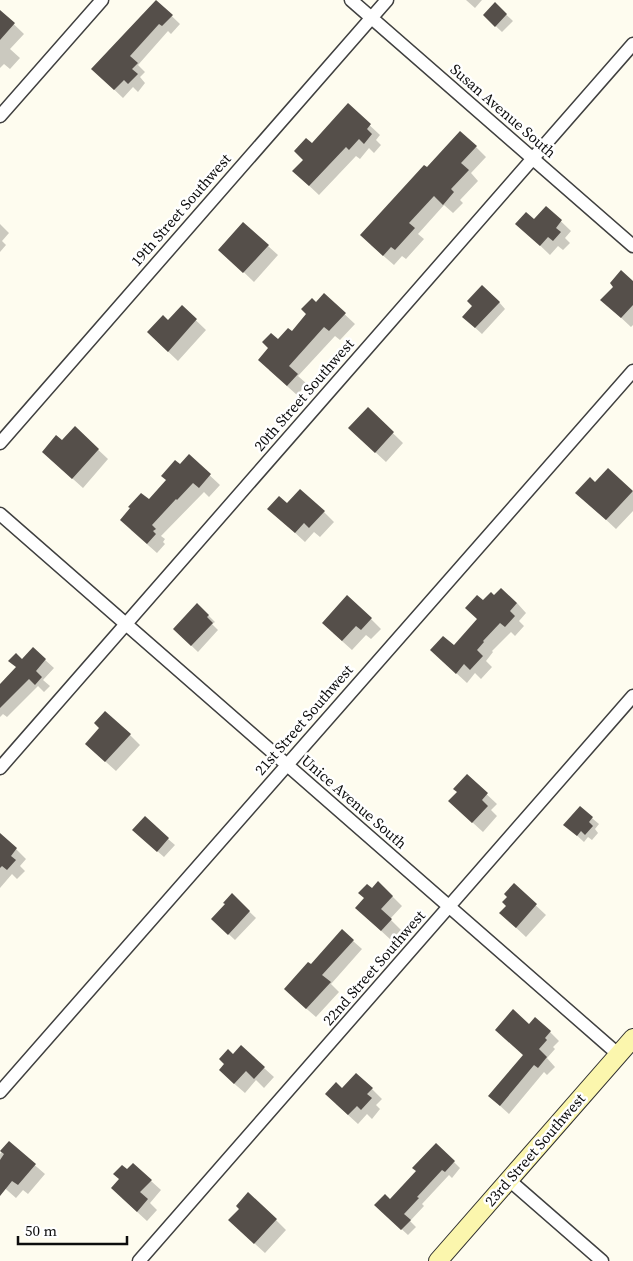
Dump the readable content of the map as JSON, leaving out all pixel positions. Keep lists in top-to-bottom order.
{
  "streets": {
    "street": [
      "Susan Avenue South",
      "19th Street Southwest",
      "20th Street Southwest",
      "21st Street Southwest",
      "Unice Avenue South",
      "22nd Street Southwest",
      "23rd Street Southwest"
    ]
  },
  "crossings": [
    ["Susan Avenue South", "19th Street Southwest"],
    ["Susan Avenue South", "20th Street Southwest"],
    ["20th Street Southwest", "Unice Avenue South"],
    ["21st Street Southwest", "Unice Avenue South"],
    ["Unice Avenue South", "22nd Street Southwest"],
    ["Unice Avenue South", "23rd Street Southwest"]
  ],
  "scale_bar": "50 m"
}
